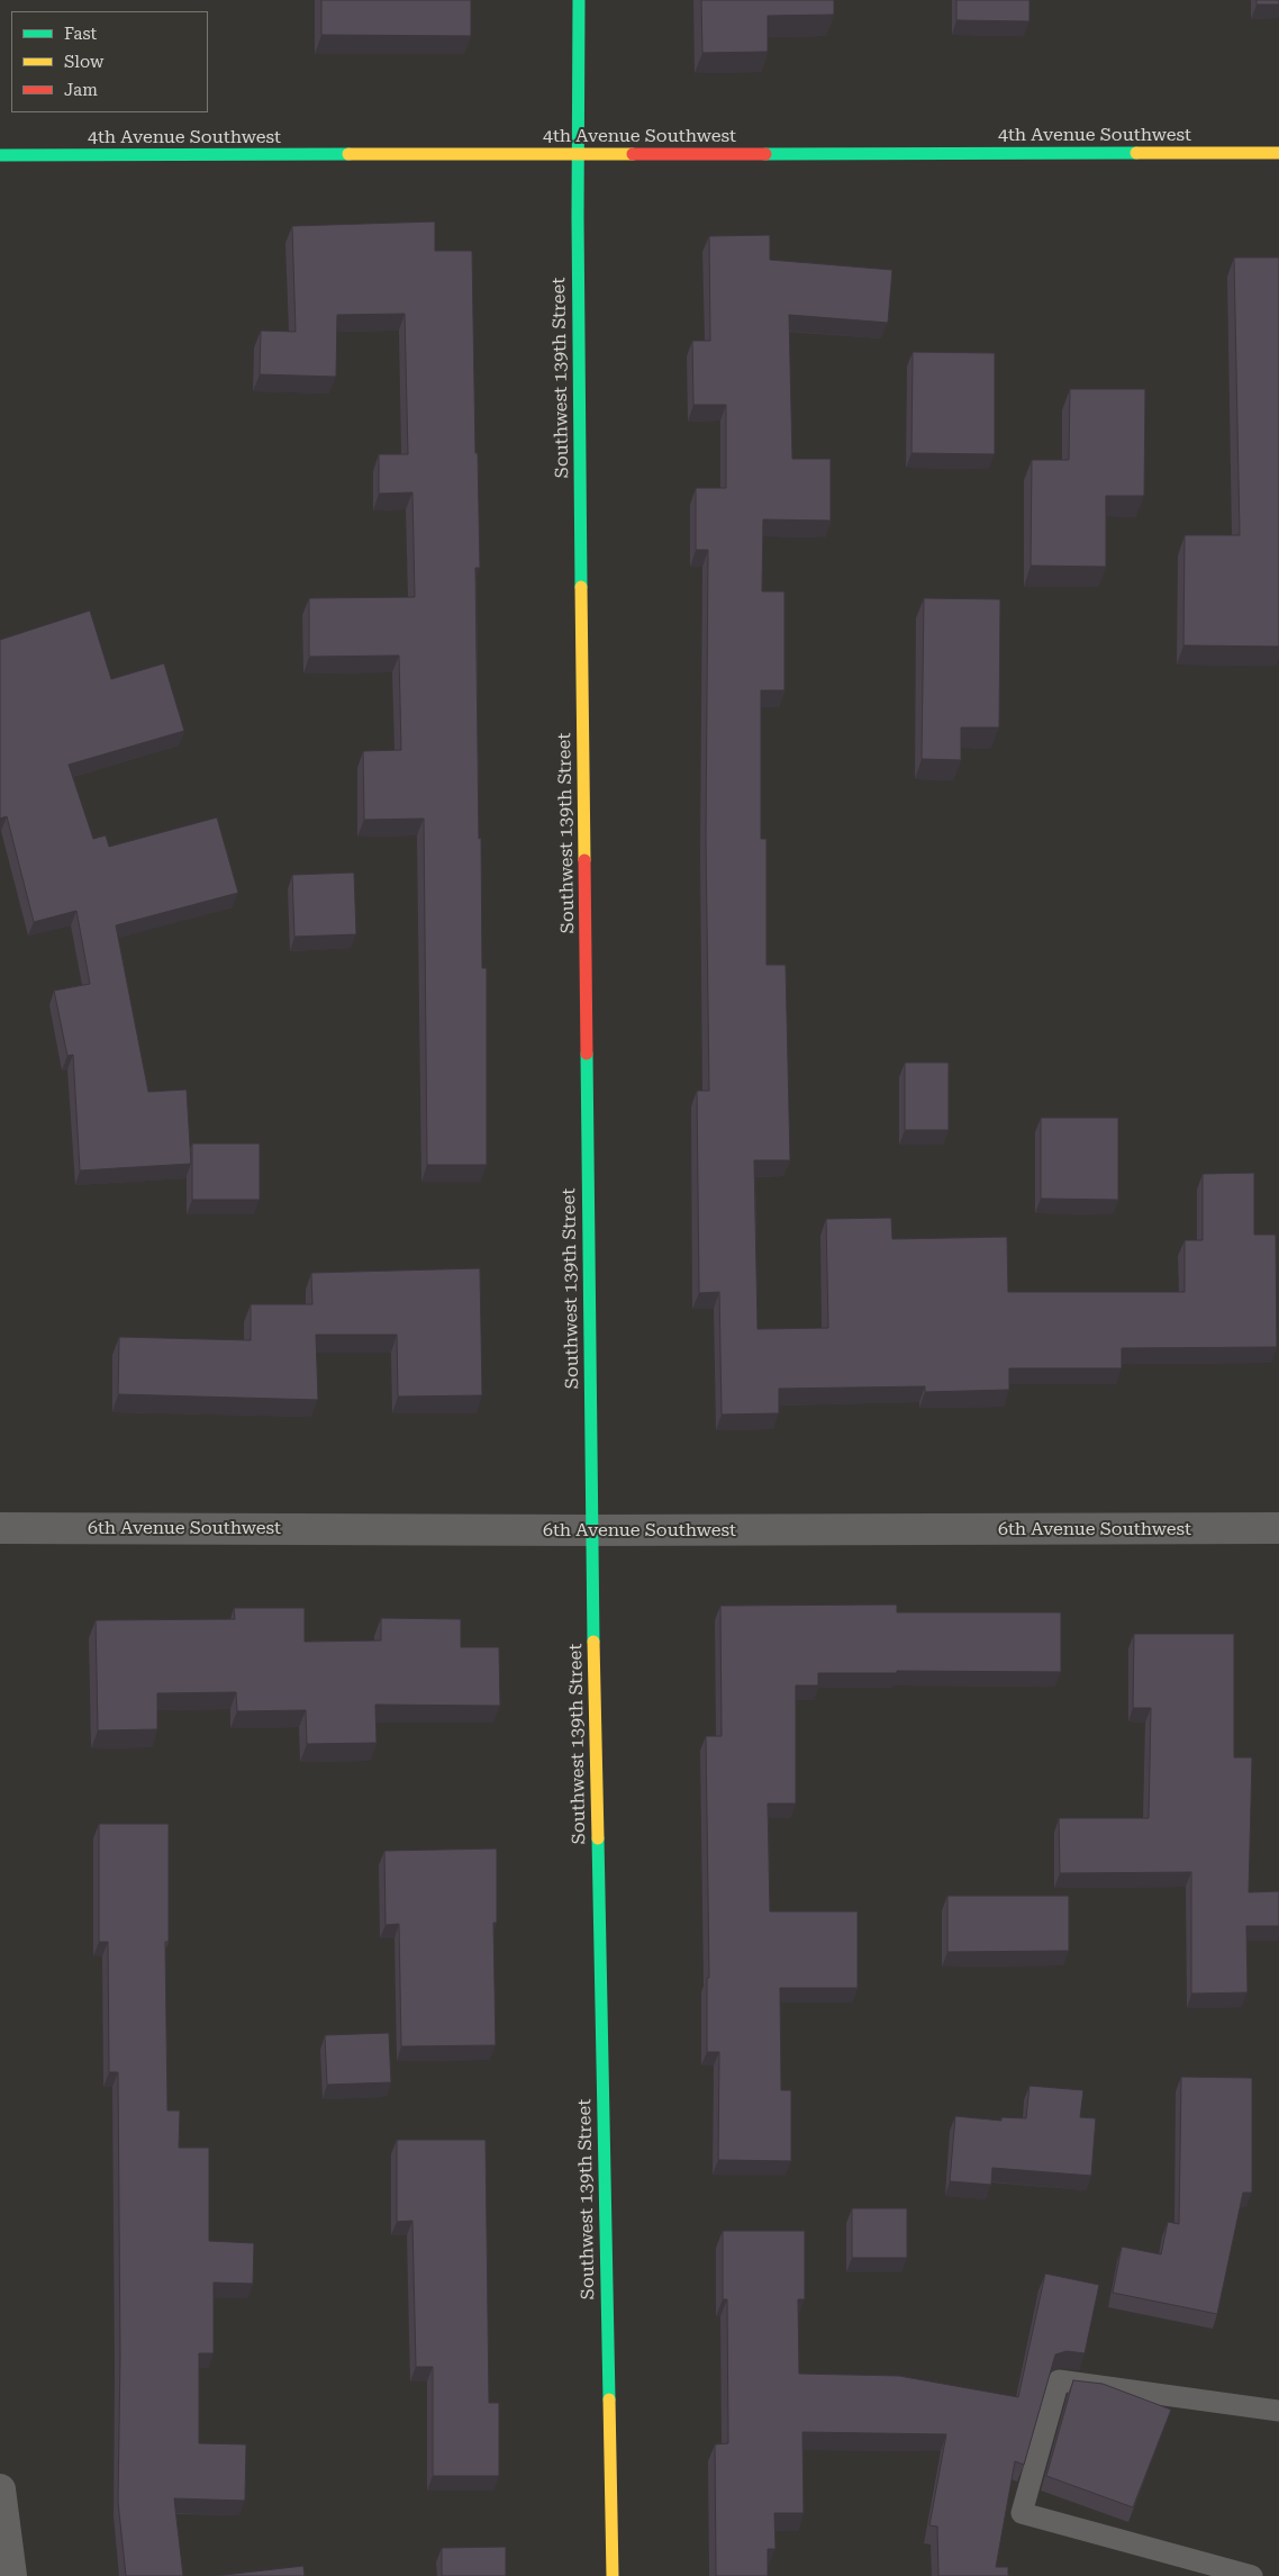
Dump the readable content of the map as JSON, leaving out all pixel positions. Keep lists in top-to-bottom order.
{
  "streets": {
    "street": ["4th Avenue Southwest", "Southwest 139th Street", "6th Avenue Southwest"]
  },
  "crossings": [
    ["4th Avenue Southwest", "Southwest 139th Street"],
    ["Southwest 139th Street", "6th Avenue Southwest"]
  ],
  "legend": ["Fast", "Slow", "Jam"]
}
